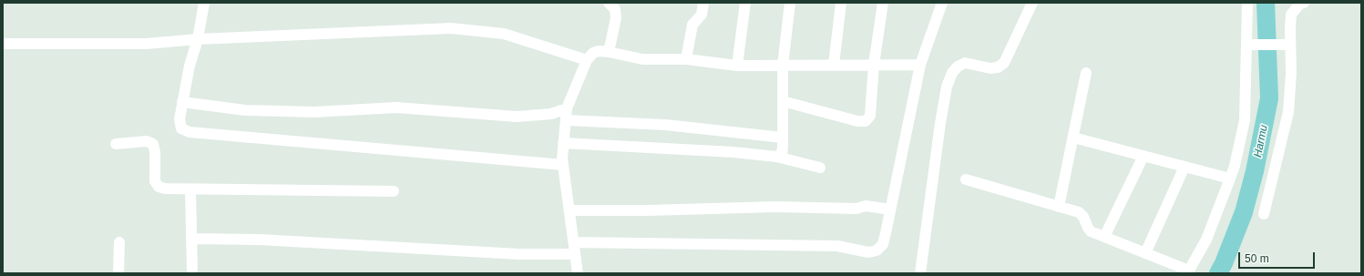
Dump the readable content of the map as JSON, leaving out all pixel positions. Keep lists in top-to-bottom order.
{
  "water": ["Harmu"],
  "scale_bar": "50 m"
}
